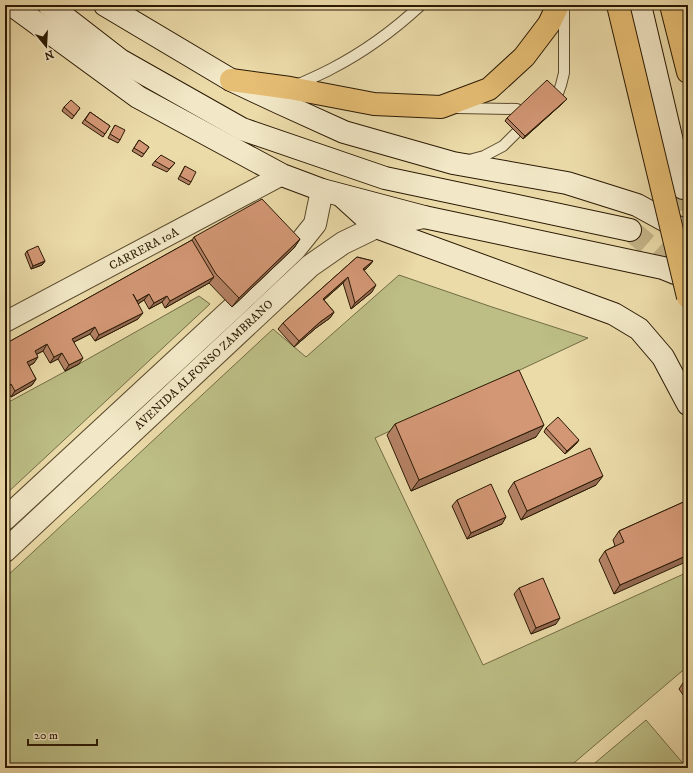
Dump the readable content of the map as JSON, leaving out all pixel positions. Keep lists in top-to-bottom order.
{
  "streets": {
    "main road": ["AVENIDA ALFONSO ZAMBRANO"],
    "street": ["CARRERA 10A"]
  },
  "scale_bar": "20 m",
  "north": "bottom"
}
